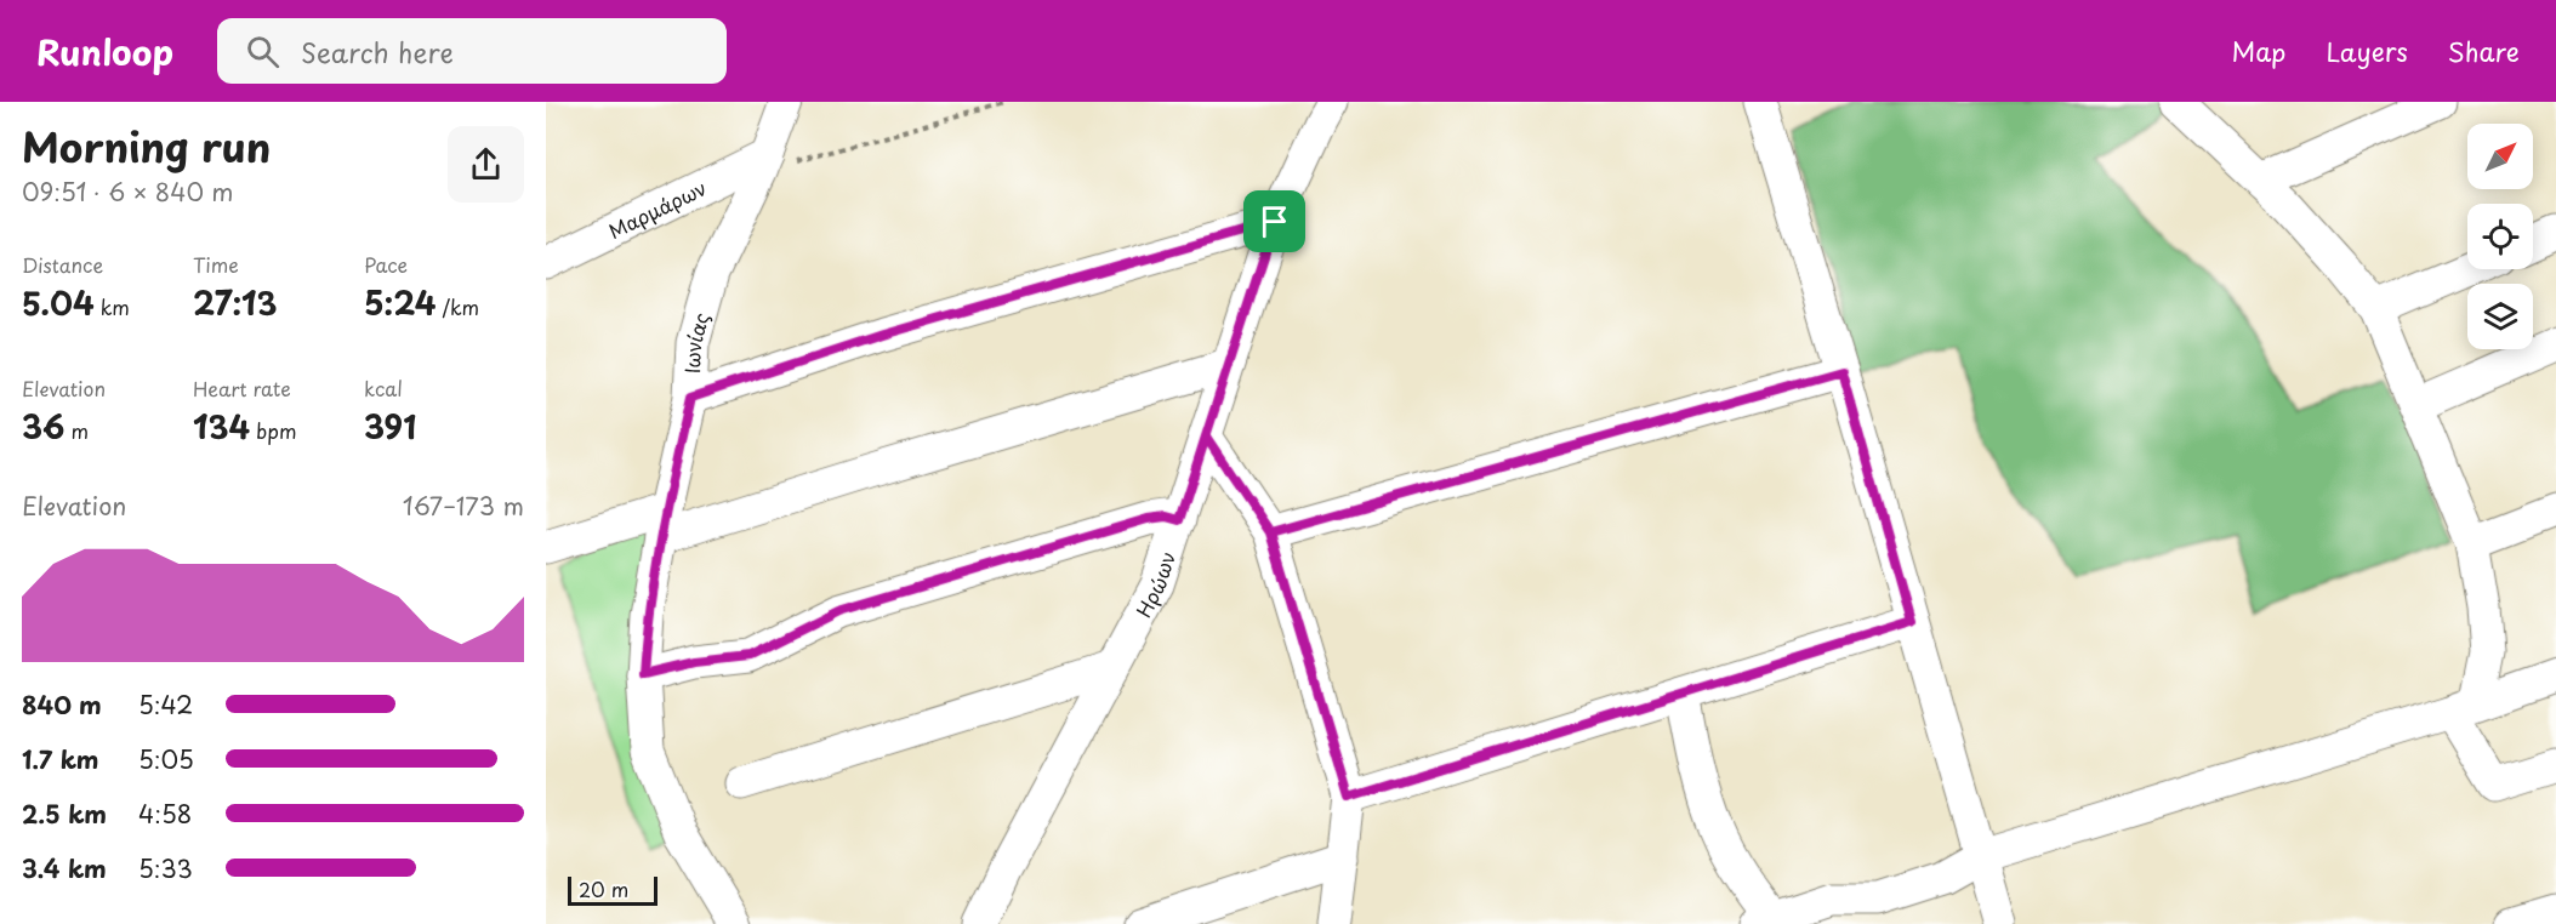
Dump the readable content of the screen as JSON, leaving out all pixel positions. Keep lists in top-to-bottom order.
{
  "streets": {
    "street": ["Μαρμάρων", "Ιωνίας", "Ηρώων"]
  },
  "crossings": [
    ["Μαρμάρων", "Ιωνίας"]
  ],
  "scale_bar": "20 m",
  "north": "top right",
  "page": {
    "header": "Runloop",
    "search": "Search here",
    "nav": ["Map", "Layers", "Share"],
    "heading": ["Morning run", "09:51 · 6 × 840 m"],
    "stats": [
      ["Distance", "5.04 km"],
      ["Time", "27:13"],
      ["Pace", "5:24 /km"],
      ["Elevation", "36 m"],
      ["Heart rate", "134 bpm"],
      ["kcal", "391"]
    ],
    "chart": ["Elevation", "167–173 m"],
    "list": [
      {
        "name": "840 m",
        "note": "5:42"
      },
      {
        "name": "1.7 km",
        "note": "5:05"
      },
      {
        "name": "2.5 km",
        "note": "4:58"
      },
      {
        "name": "3.4 km",
        "note": "5:33"
      }
    ],
    "scale": "20 m"
  }
}
